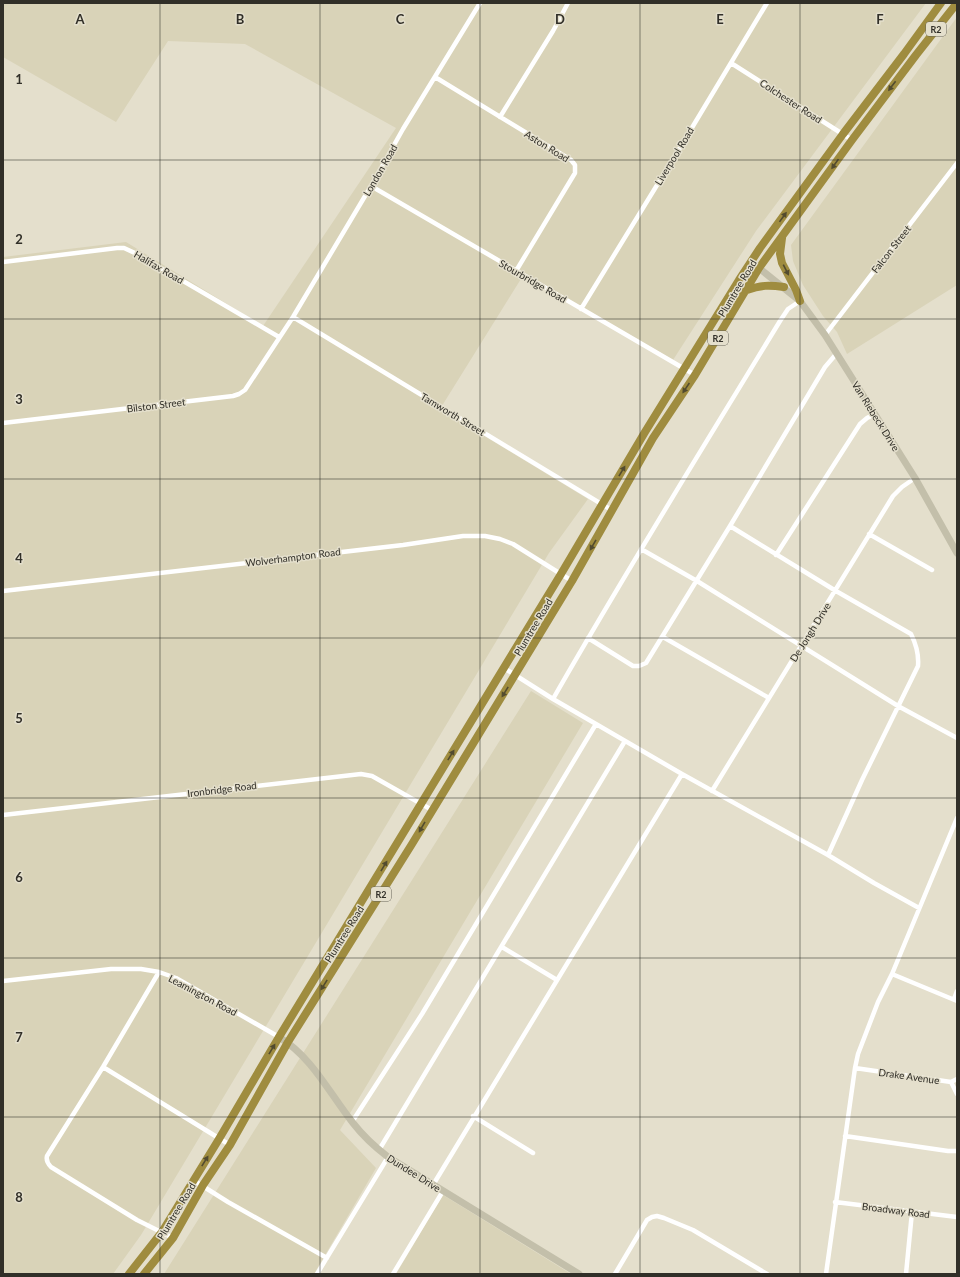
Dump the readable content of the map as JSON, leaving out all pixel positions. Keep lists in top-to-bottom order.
{
  "streets": {
    "highway": ["R2", "Plumtree Road"],
    "street": [
      "Colchester Road",
      "Aston Road",
      "Liverpool Road",
      "London Road",
      "Falcon Street",
      "Halifax Road",
      "Stourbridge Road",
      "Bilston Street",
      "Tamworth Street",
      "Van Riebeck Drive",
      "Wolverhampton Road",
      "De Jongh Drive",
      "Ironbridge Road",
      "Leamington Road",
      "Drake Avenue",
      "Dundee Drive",
      "Broadway Road"
    ]
  },
  "crossings": [
    ["Colchester Road", "Liverpool Road"],
    ["Colchester Road", "Plumtree Road"],
    ["Aston Road", "London Road"],
    ["Aston Road", "Stourbridge Road"],
    ["Liverpool Road", "Stourbridge Road"],
    ["London Road", "Halifax Road"],
    ["London Road", "Stourbridge Road"],
    ["London Road", "Bilston Street"],
    ["London Road", "Tamworth Street"],
    ["Falcon Street", "Van Riebeck Drive"],
    ["Halifax Road", "Bilston Street"],
    ["Stourbridge Road", "Plumtree Road"],
    ["Plumtree Road", "Tamworth Street"],
    ["Plumtree Road", "Van Riebeck Drive"],
    ["Plumtree Road", "Wolverhampton Road"],
    ["Plumtree Road", "Ironbridge Road"],
    ["Plumtree Road", "Leamington Road"],
    ["Plumtree Road", "Dundee Drive"],
    ["Van Riebeck Drive", "De Jongh Drive"],
    ["Leamington Road", "Dundee Drive"]
  ],
  "grid": {
    "columns": [
      "A",
      "B",
      "C",
      "D",
      "E",
      "F"
    ],
    "rows": [
      "1",
      "2",
      "3",
      "4",
      "5",
      "6",
      "7",
      "8"
    ]
  }
}
